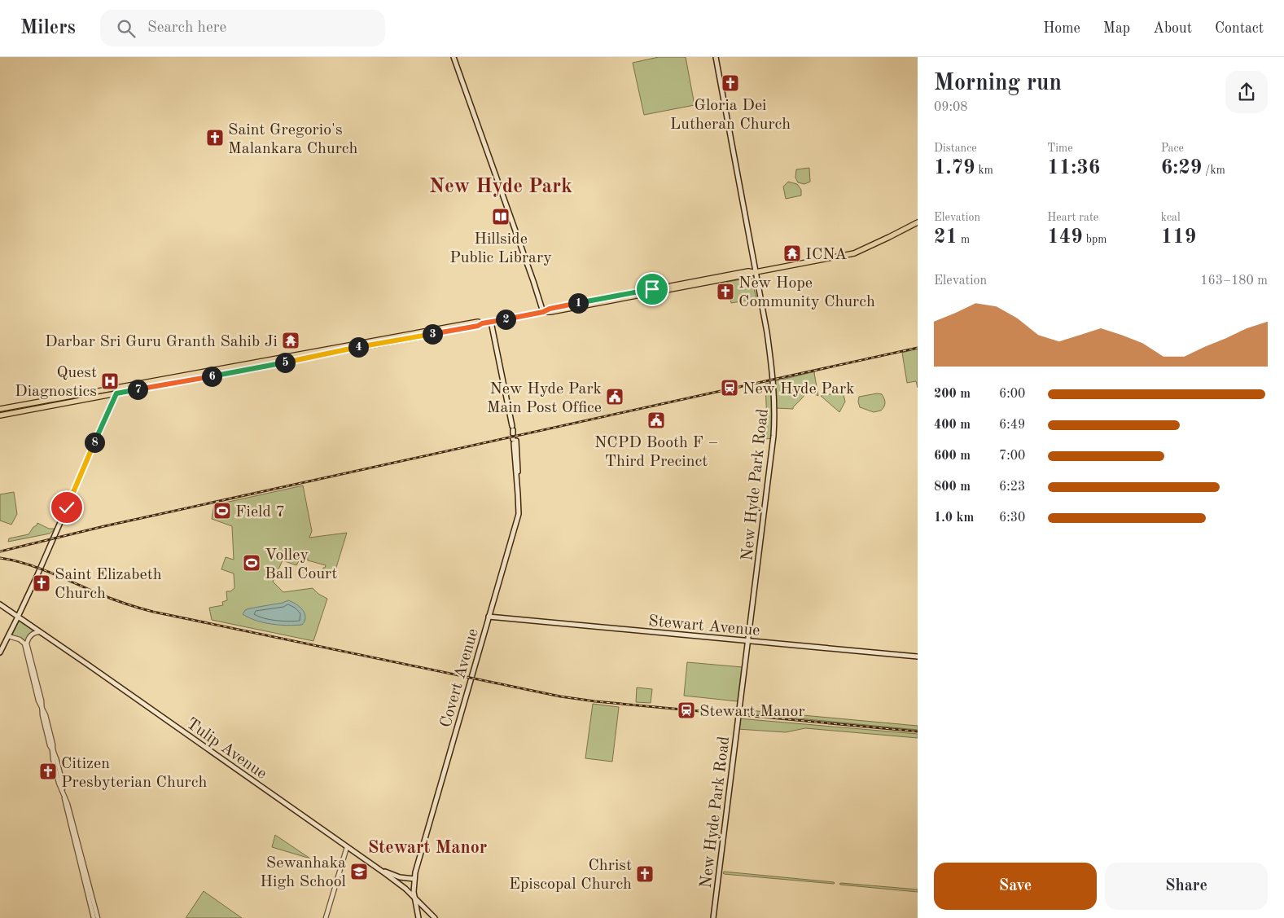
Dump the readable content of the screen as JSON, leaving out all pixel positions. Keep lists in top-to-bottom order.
{
  "streets": {
    "main road": [
      "New Hyde Park Road",
      "Stewart Avenue",
      "Covert Avenue",
      "Tulip Avenue"
    ]
  },
  "crossings": [
    ["New Hyde Park Road", "Stewart Avenue"],
    ["Stewart Avenue", "Covert Avenue"],
    ["Covert Avenue", "Tulip Avenue"]
  ],
  "districts": ["New Hyde Park", "Stewart Manor"],
  "places": {
    "church": [
      "Gloria Dei Lutheran Church",
      "Saint Gregorio's Malankara Church",
      "New Hope Community Church",
      "Saint Elizabeth Church",
      "Citizen Presbyterian Church",
      "Christ Episcopal Church"
    ],
    "library": ["Hillside Public Library"],
    "temple": ["ICNA", "Darbar Sri Guru Granth Sahib Ji"],
    "hospital": ["Quest Diagnostics"],
    "station": ["New Hyde Park", "Stewart Manor"],
    "public building": ["New Hyde Park Main Post Office", "NCPD Booth F – Third Precinct"],
    "sports": ["Field 7", "Volley Ball Court"],
    "school or university": ["Sewanhaka High School"]
  },
  "page": {
    "header": "Milers",
    "search": "Search here",
    "nav": [
      "Home",
      "Map",
      "About",
      "Contact"
    ],
    "heading": ["Morning run", "09:08"],
    "stats": [
      ["Distance", "1.79 km"],
      ["Time", "11:36"],
      ["Pace", "6:29 /km"],
      ["Elevation", "21 m"],
      ["Heart rate", "149 bpm"],
      ["kcal", "119"]
    ],
    "chart": ["Elevation", "163–180 m"],
    "pins": [
      "1",
      "2",
      "3",
      "4",
      "5",
      "6",
      "7",
      "8"
    ],
    "list": [
      {
        "name": "200 m",
        "note": "6:00"
      },
      {
        "name": "400 m",
        "note": "6:49"
      },
      {
        "name": "600 m",
        "note": "7:00"
      },
      {
        "name": "800 m",
        "note": "6:23"
      },
      {
        "name": "1.0 km",
        "note": "6:30"
      }
    ],
    "buttons": ["Save", "Share"]
  }
}
